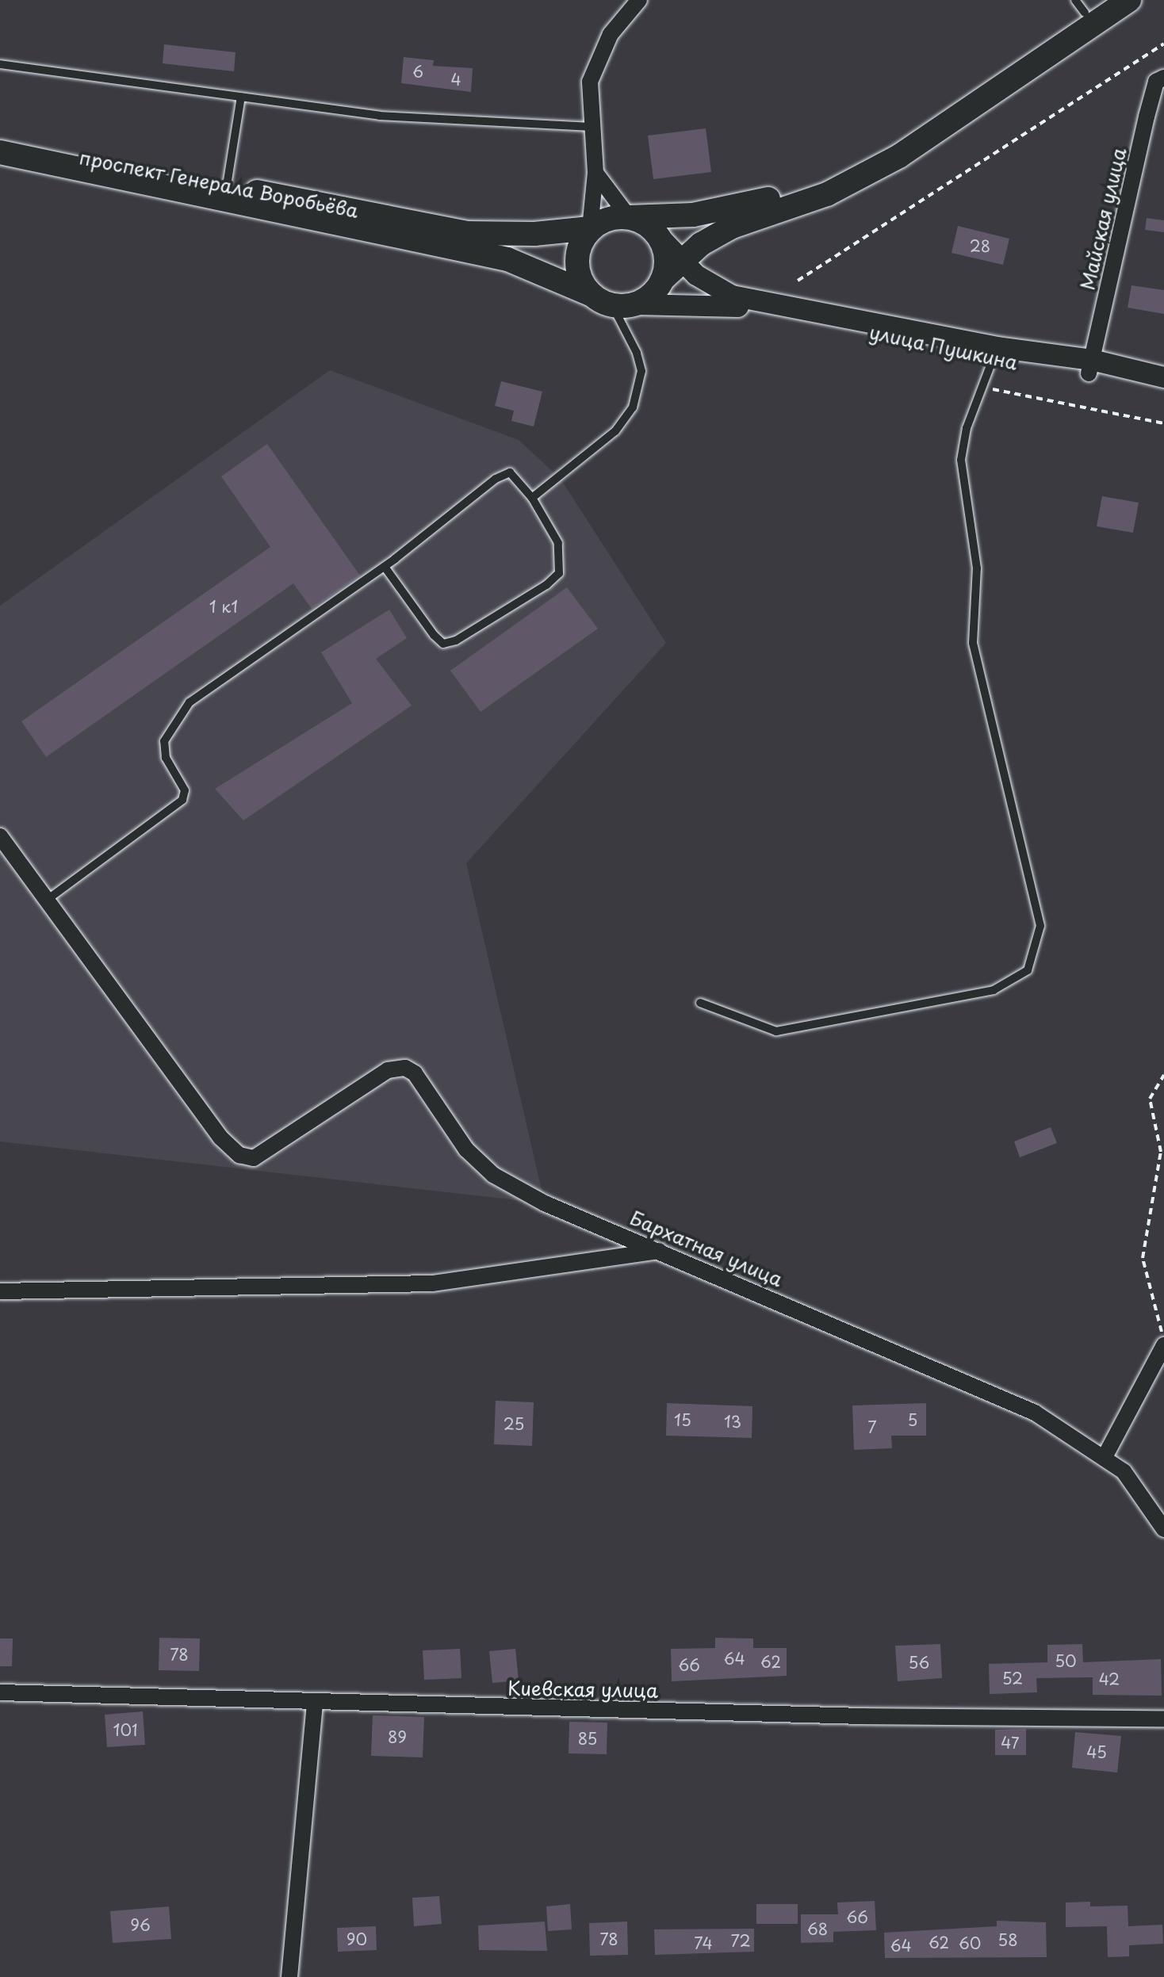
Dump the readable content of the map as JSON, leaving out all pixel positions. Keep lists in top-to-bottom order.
{
  "streets": {
    "main road": ["проспект Генерала Воробьёва"],
    "street": [
      "Майская улица",
      "улица Пушкина",
      "Бархатная улица",
      "Киевская улица"
    ]
  },
  "crossings": [
    ["Майская улица", "улица Пушкина"]
  ],
  "house_numbers": [
    "6",
    "4",
    "28",
    "1 к1",
    "15",
    "5",
    "13",
    "25",
    "7",
    "78",
    "64",
    "50",
    "62",
    "56",
    "66",
    "52",
    "42",
    "101",
    "89",
    "85",
    "47",
    "45",
    "66",
    "96",
    "68",
    "90",
    "78",
    "58",
    "72",
    "62",
    "74",
    "60",
    "64"
  ]
}
